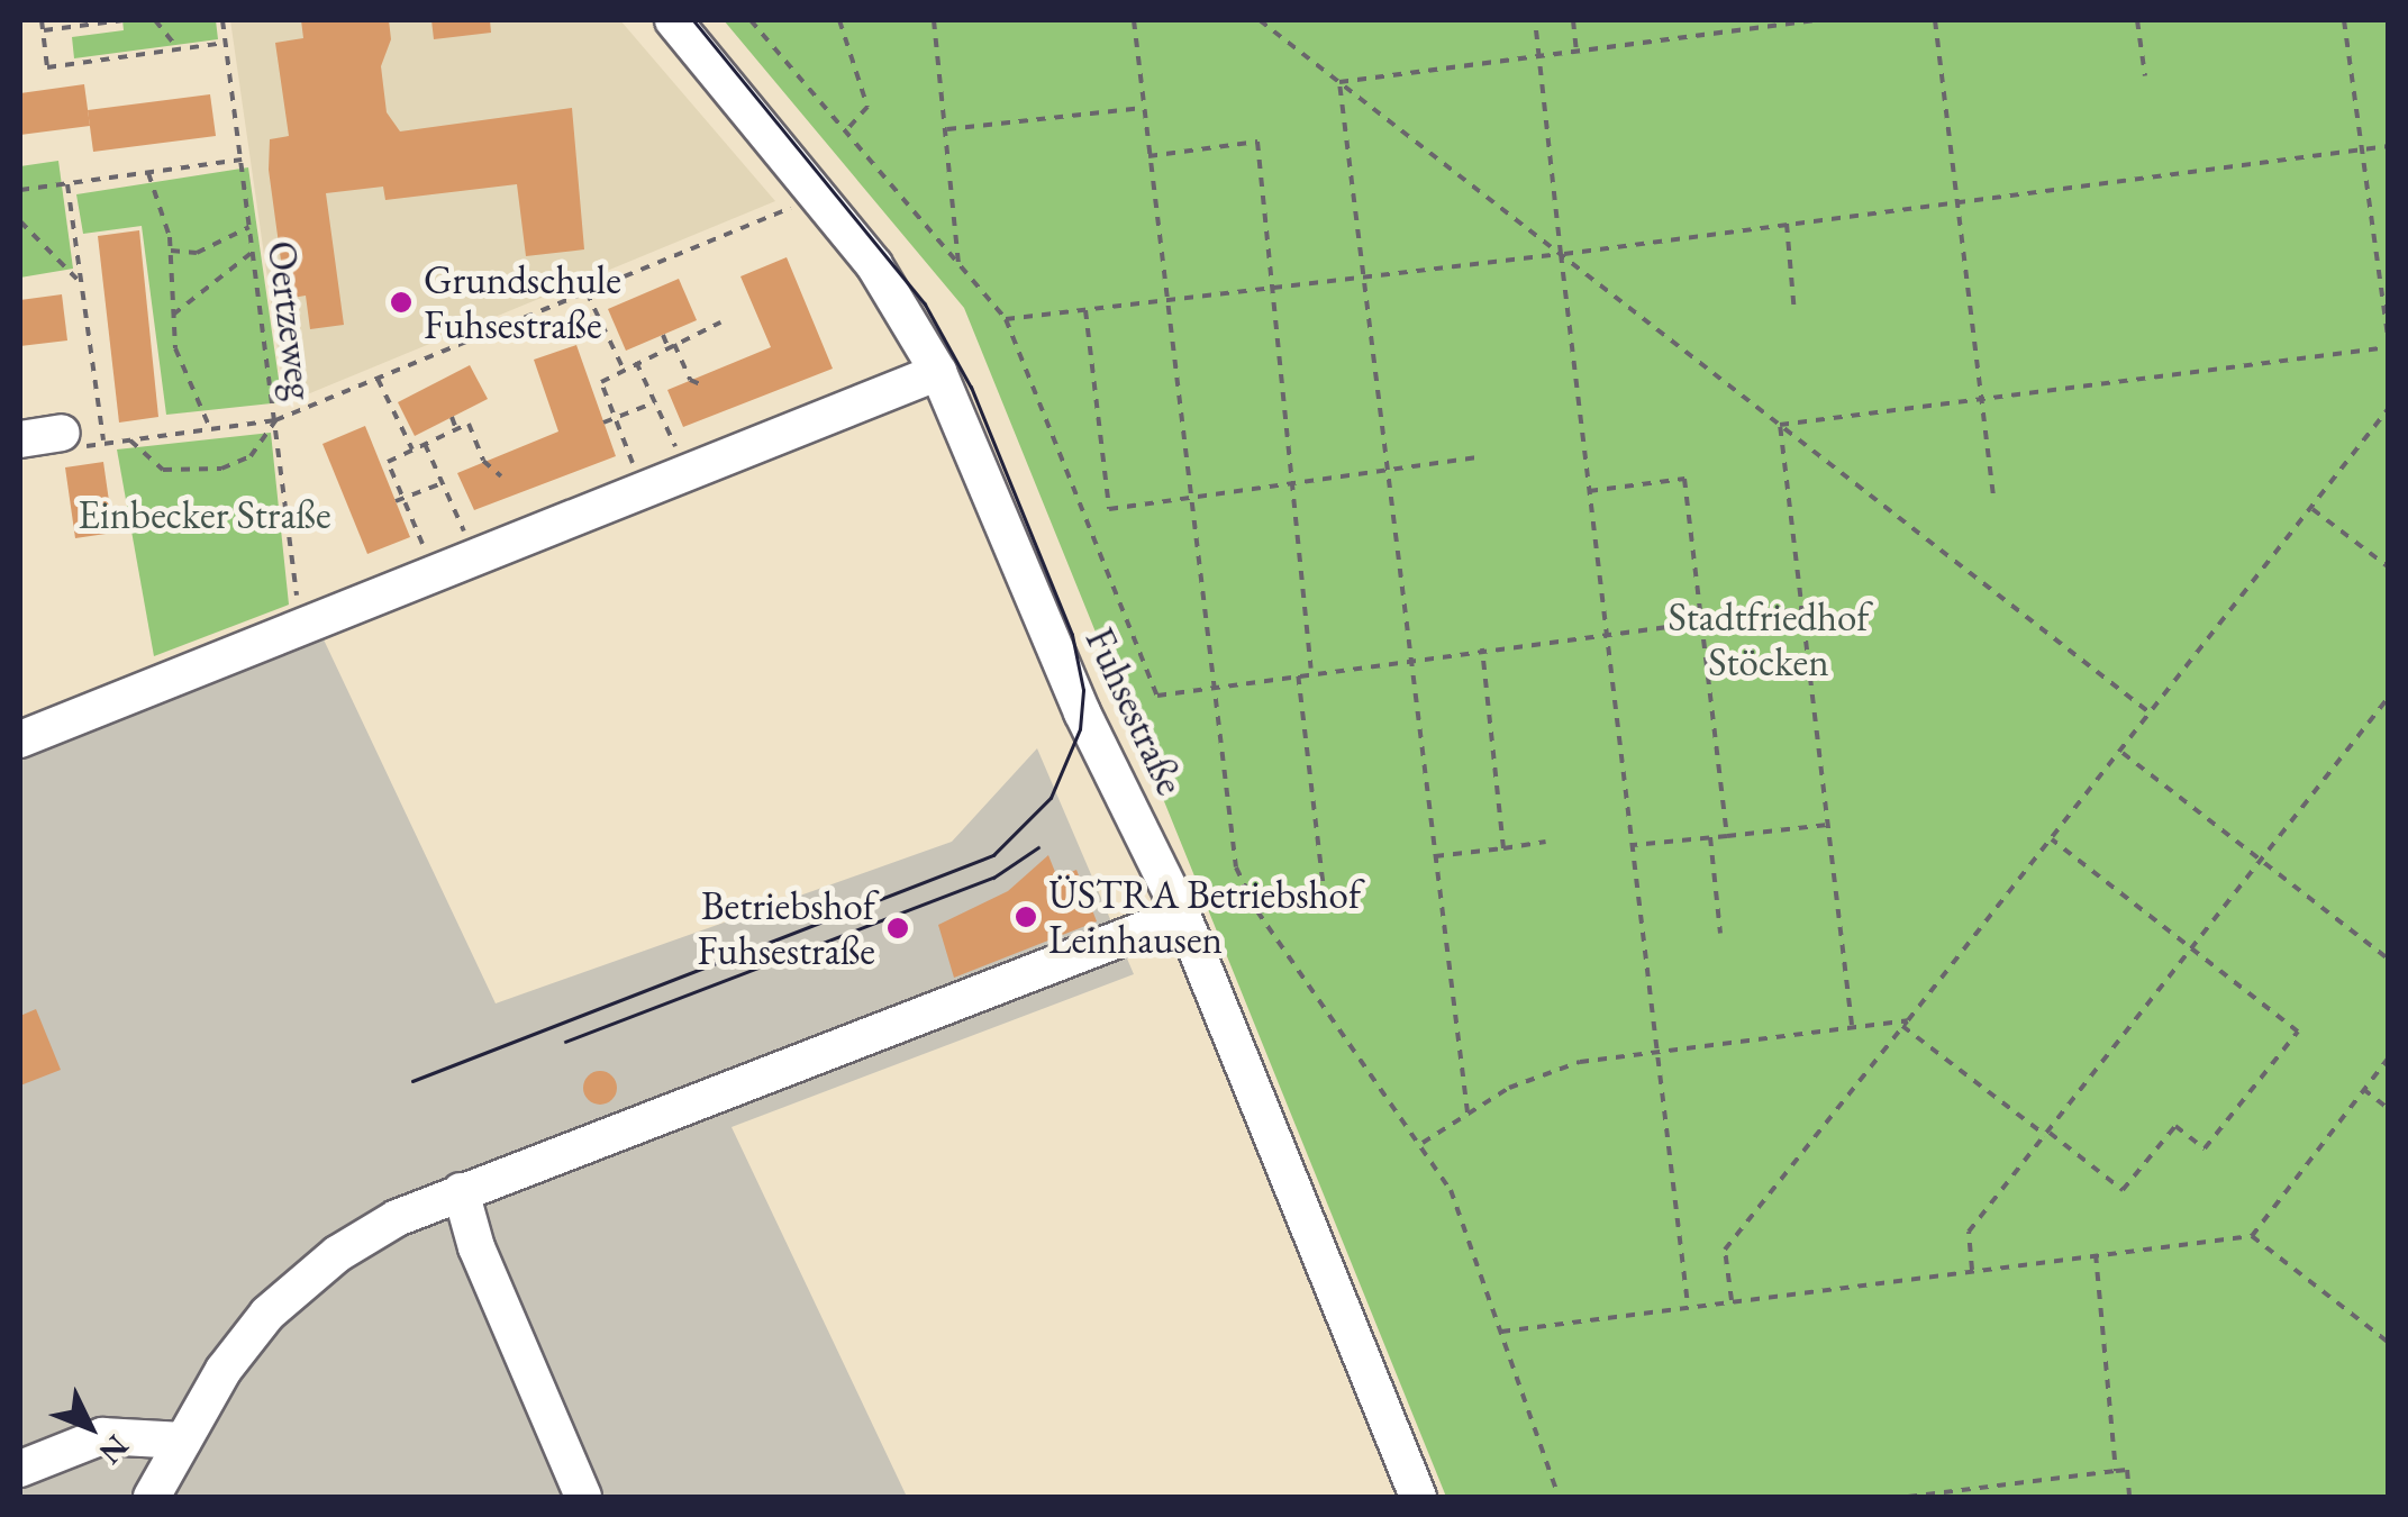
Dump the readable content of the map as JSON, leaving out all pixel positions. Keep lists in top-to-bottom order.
{
  "streets": {
    "street": ["Fuhsestraße"],
    "path": ["Oertzeweg"]
  },
  "parks": ["Einbecker Straße", "Stadtfriedhof Stöcken"],
  "places": ["Grundschule Fuhsestraße", "ÜSTRA Betriebshof Leinhausen", "Betriebshof Fuhsestraße"],
  "north": "bottom right"
}
